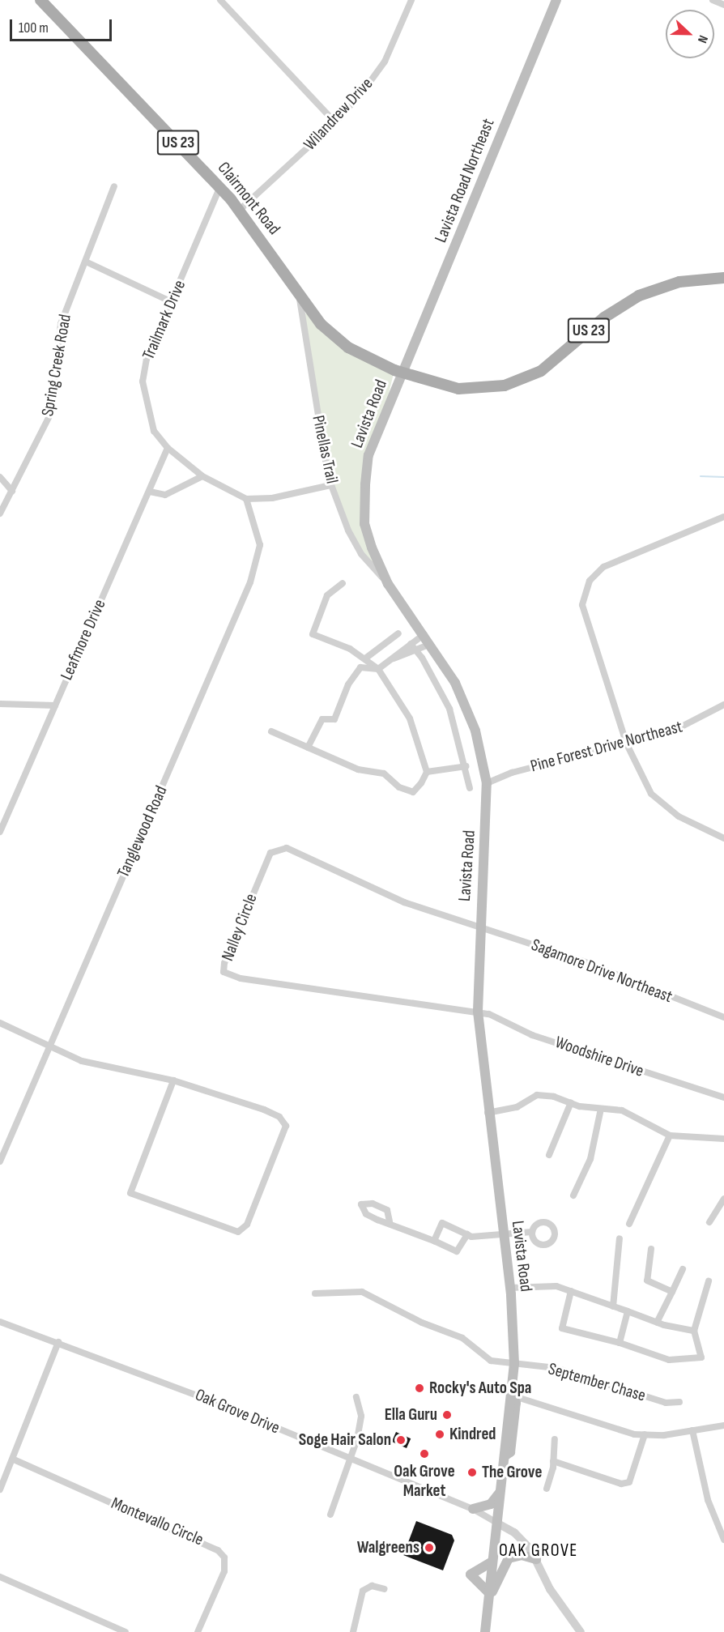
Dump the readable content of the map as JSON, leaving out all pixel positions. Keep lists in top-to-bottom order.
{
  "streets": {
    "main road": [
      "US 23",
      "Lavista Road Northeast",
      "Clairmont Road",
      "Lavista Road"
    ],
    "street": [
      "Wilandrew Drive",
      "Trailmark Drive",
      "Spring Creek Road",
      "Pinellas Trail",
      "Leafmore Drive",
      "Pine Forest Drive Northeast",
      "Tanglewood Road",
      "Nalley Circle",
      "Sagamore Drive Northeast",
      "Woodshire Drive",
      "September Chase",
      "Oak Grove Drive",
      "Montevallo Circle"
    ]
  },
  "crossings": [
    ["Wilandrew Drive", "Clairmont Road"],
    ["US 23", "Lavista Road Northeast"],
    ["US 23", "Clairmont Road"],
    ["US 23", "Lavista Road"],
    ["US 23", "Pinellas Trail"],
    ["Lavista Road Northeast", "Lavista Road"],
    ["Clairmont Road", "Trailmark Drive"],
    ["Clairmont Road", "Pinellas Trail"],
    ["Trailmark Drive", "Pinellas Trail"],
    ["Trailmark Drive", "Leafmore Drive"],
    ["Trailmark Drive", "Tanglewood Road"],
    ["Lavista Road", "Pinellas Trail"],
    ["Lavista Road", "Pine Forest Drive Northeast"],
    ["Lavista Road", "Nalley Circle"],
    ["Lavista Road", "Sagamore Drive Northeast"],
    ["Lavista Road", "Woodshire Drive"],
    ["Lavista Road", "September Chase"],
    ["Lavista Road", "Oak Grove Drive"],
    ["Nalley Circle", "Sagamore Drive Northeast"],
    ["Nalley Circle", "Woodshire Drive"]
  ],
  "districts": ["OAK GROVE"],
  "places": [
    "Rocky's Auto Spa",
    "Ella Guru",
    "Kindred",
    "Soge Hair Salon",
    "Oak Grove Market",
    "The Grove",
    "Walgreens"
  ],
  "scale_bar": "100 m",
  "north": "right"
}
